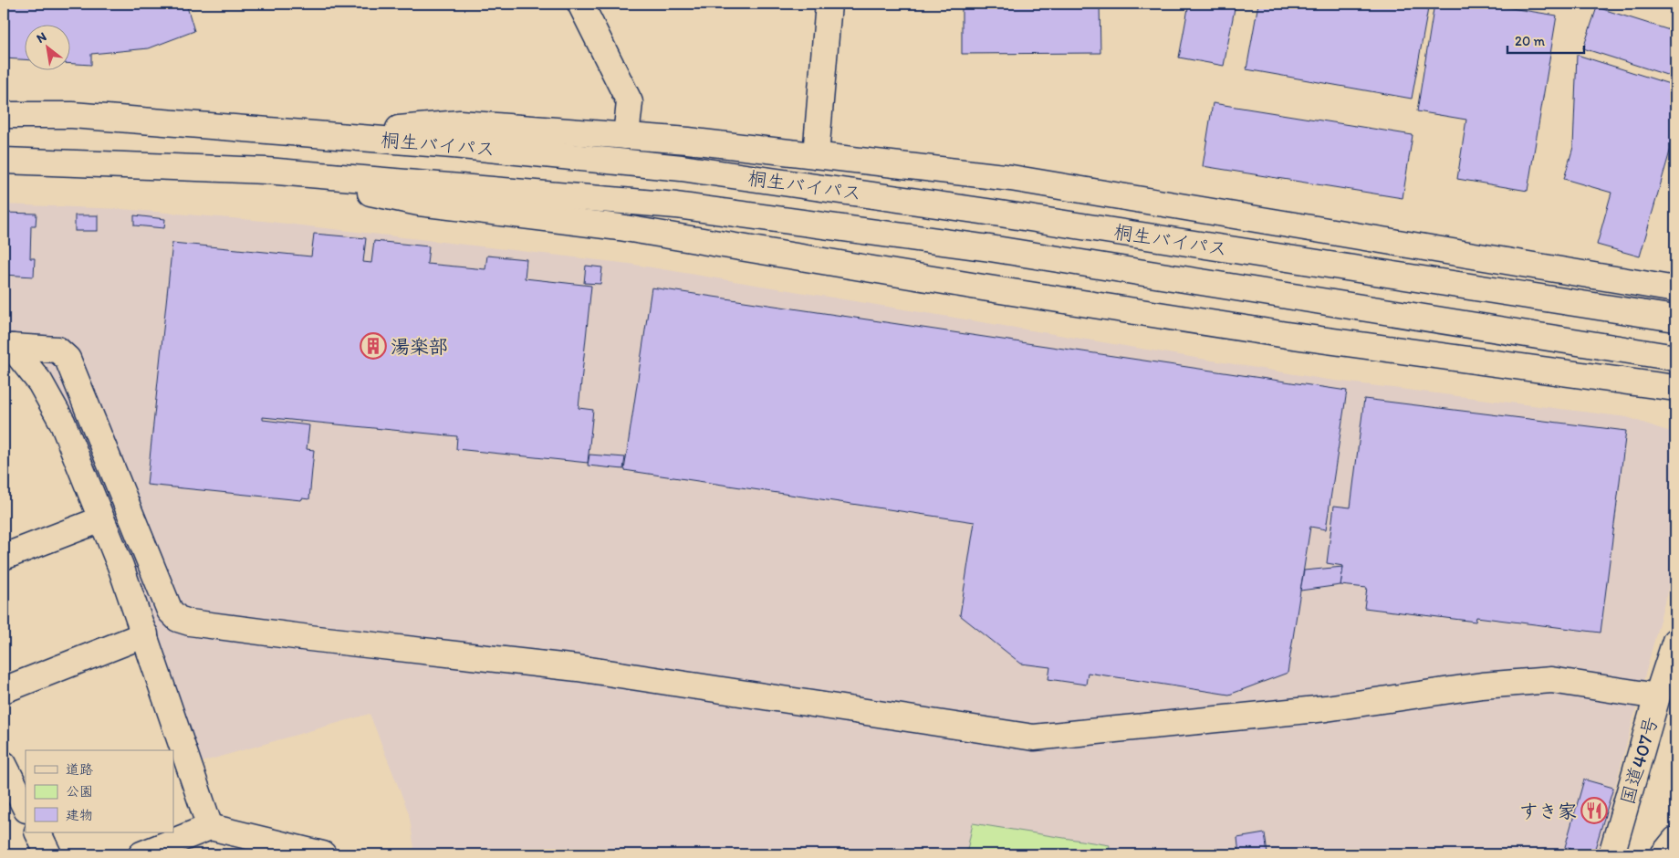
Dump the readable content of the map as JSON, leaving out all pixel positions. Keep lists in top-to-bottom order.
{
  "streets": {
    "main road": ["桐生バイパス", "国道407号"]
  },
  "places": {
    "building": ["湯楽部"],
    "restaurant": ["すき家"]
  },
  "legend": ["道路", "公園", "建物"],
  "scale_bar": "20 m",
  "north": "top left"
}
